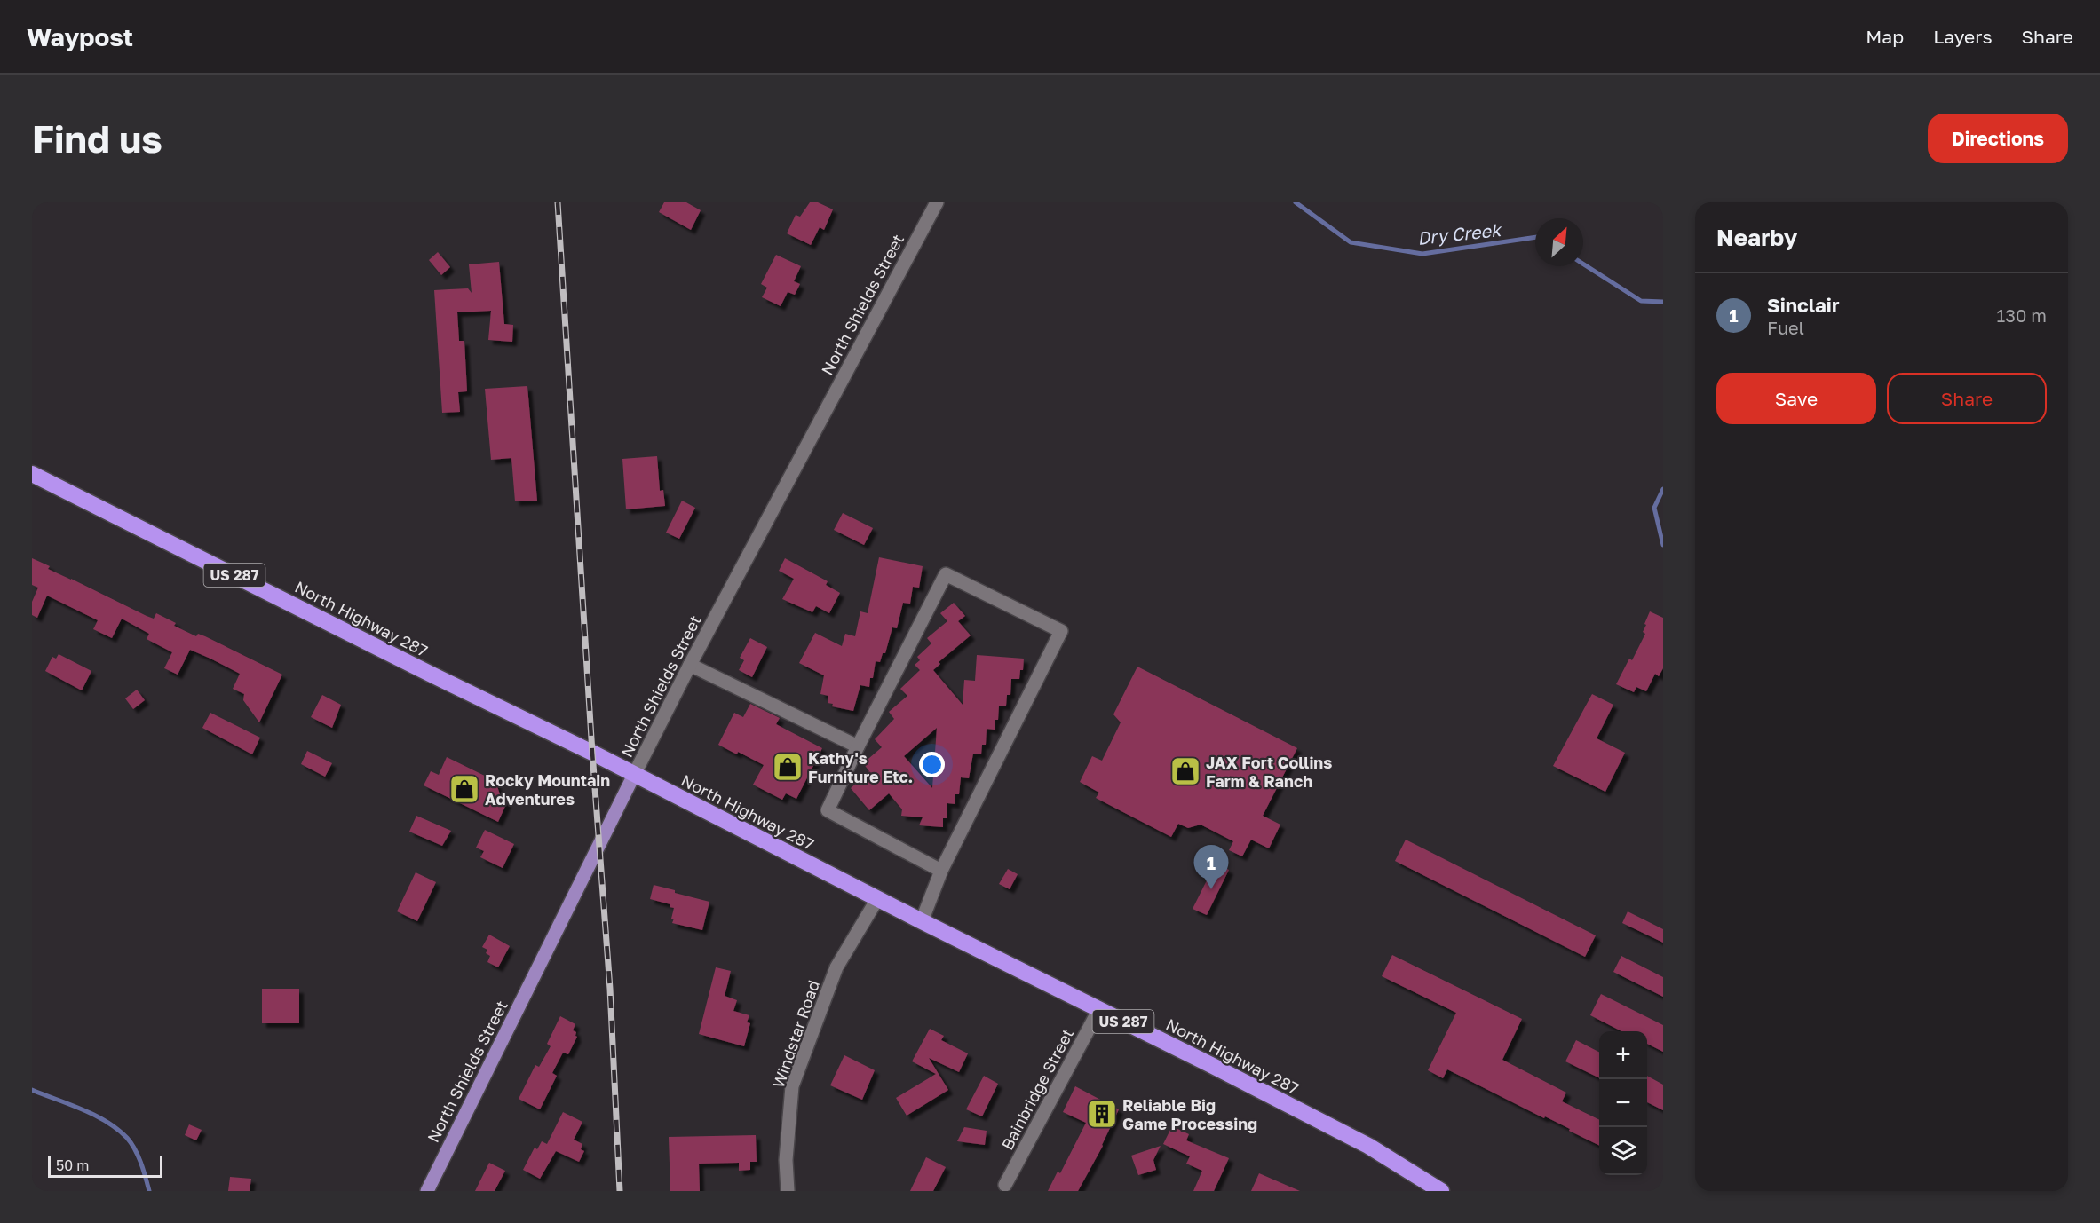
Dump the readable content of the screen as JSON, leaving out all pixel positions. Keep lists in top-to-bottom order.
{
  "streets": {
    "highway": ["US 287", "North Highway 287"],
    "main road": ["North Shields Street"],
    "street": ["Windstar Road", "Bainbridge Street"]
  },
  "crossings": [
    ["North Shields Street", "North Highway 287"],
    ["North Highway 287", "Windstar Road"],
    ["North Highway 287", "Bainbridge Street"]
  ],
  "water": ["Dry Creek"],
  "places": {
    "shop": ["Kathy's Furniture Etc.", "JAX Fort Collins Farm & Ranch", "Rocky Mountain Adventures"],
    "building": ["Reliable Big Game Processing"]
  },
  "scale_bar": "50 m",
  "north": "top right",
  "page": {
    "header": "Waypost",
    "nav": ["Map", "Layers", "Share"],
    "buttons": [
      "Directions",
      ["Save", "Share"]
    ],
    "title": "Find us",
    "heading": "Nearby",
    "list": [
      {
        "mark": "1",
        "name": "Sinclair",
        "note": "Fuel",
        "value": "130 m"
      }
    ],
    "pins": "1",
    "map_buttons": ["+", "−"],
    "scale": "50 m"
  }
}
